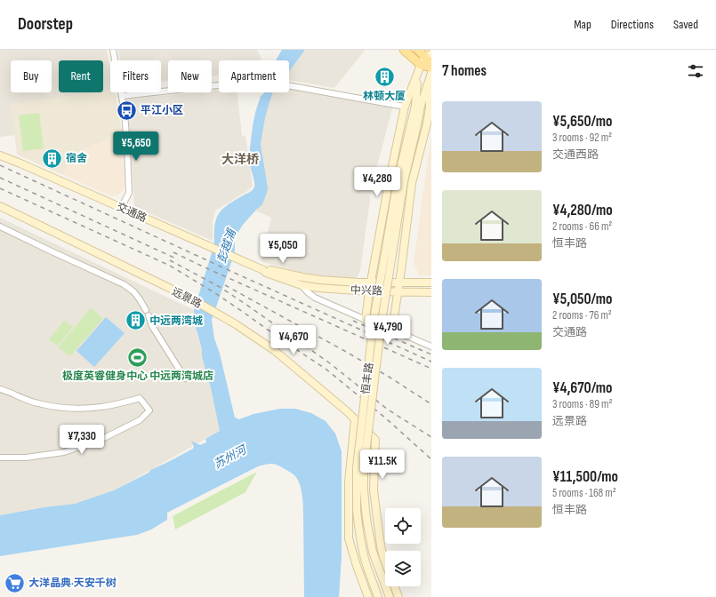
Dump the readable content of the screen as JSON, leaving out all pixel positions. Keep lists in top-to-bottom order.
{
  "streets": {
    "main road": [
      "交通路",
      "中兴路",
      "远景路",
      "恒丰路"
    ]
  },
  "crossings": [
    ["交通路", "中兴路"],
    ["交通路", "恒丰路"],
    ["中兴路", "恒丰路"]
  ],
  "districts": ["大洋桥"],
  "water": ["彭越浦", "苏州河"],
  "places": {
    "building": ["林顿大厦", "宿舍", "中远两湾城"],
    "bus stop": ["平江小区"],
    "sports": ["极度英睿健身中心 中远两湾城店"],
    "supermarket": ["大洋晶典·天安千树"]
  },
  "page": {
    "header": "Doorstep",
    "nav": ["Map", "Directions", "Saved"],
    "heading": "7 homes",
    "chip": [
      "Buy",
      "Rent",
      "Filters",
      "New",
      "Apartment"
    ],
    "list": [
      {
        "name": "¥5,650/mo",
        "note": "3 rooms · 92 m² · 交通西路"
      },
      {
        "name": "¥4,280/mo",
        "note": "2 rooms · 66 m² · 恒丰路"
      },
      {
        "name": "¥5,050/mo",
        "note": "2 rooms · 76 m² · 交通路"
      },
      {
        "name": "¥4,670/mo",
        "note": "3 rooms · 89 m² · 远景路"
      },
      {
        "name": "¥11,500/mo",
        "note": "5 rooms · 168 m² · 恒丰路"
      }
    ],
    "price": [
      "¥5,650",
      "¥4,280",
      "¥5,050",
      "¥4,790",
      "¥4,670",
      "¥7,330",
      "¥11.5K"
    ]
  }
}
